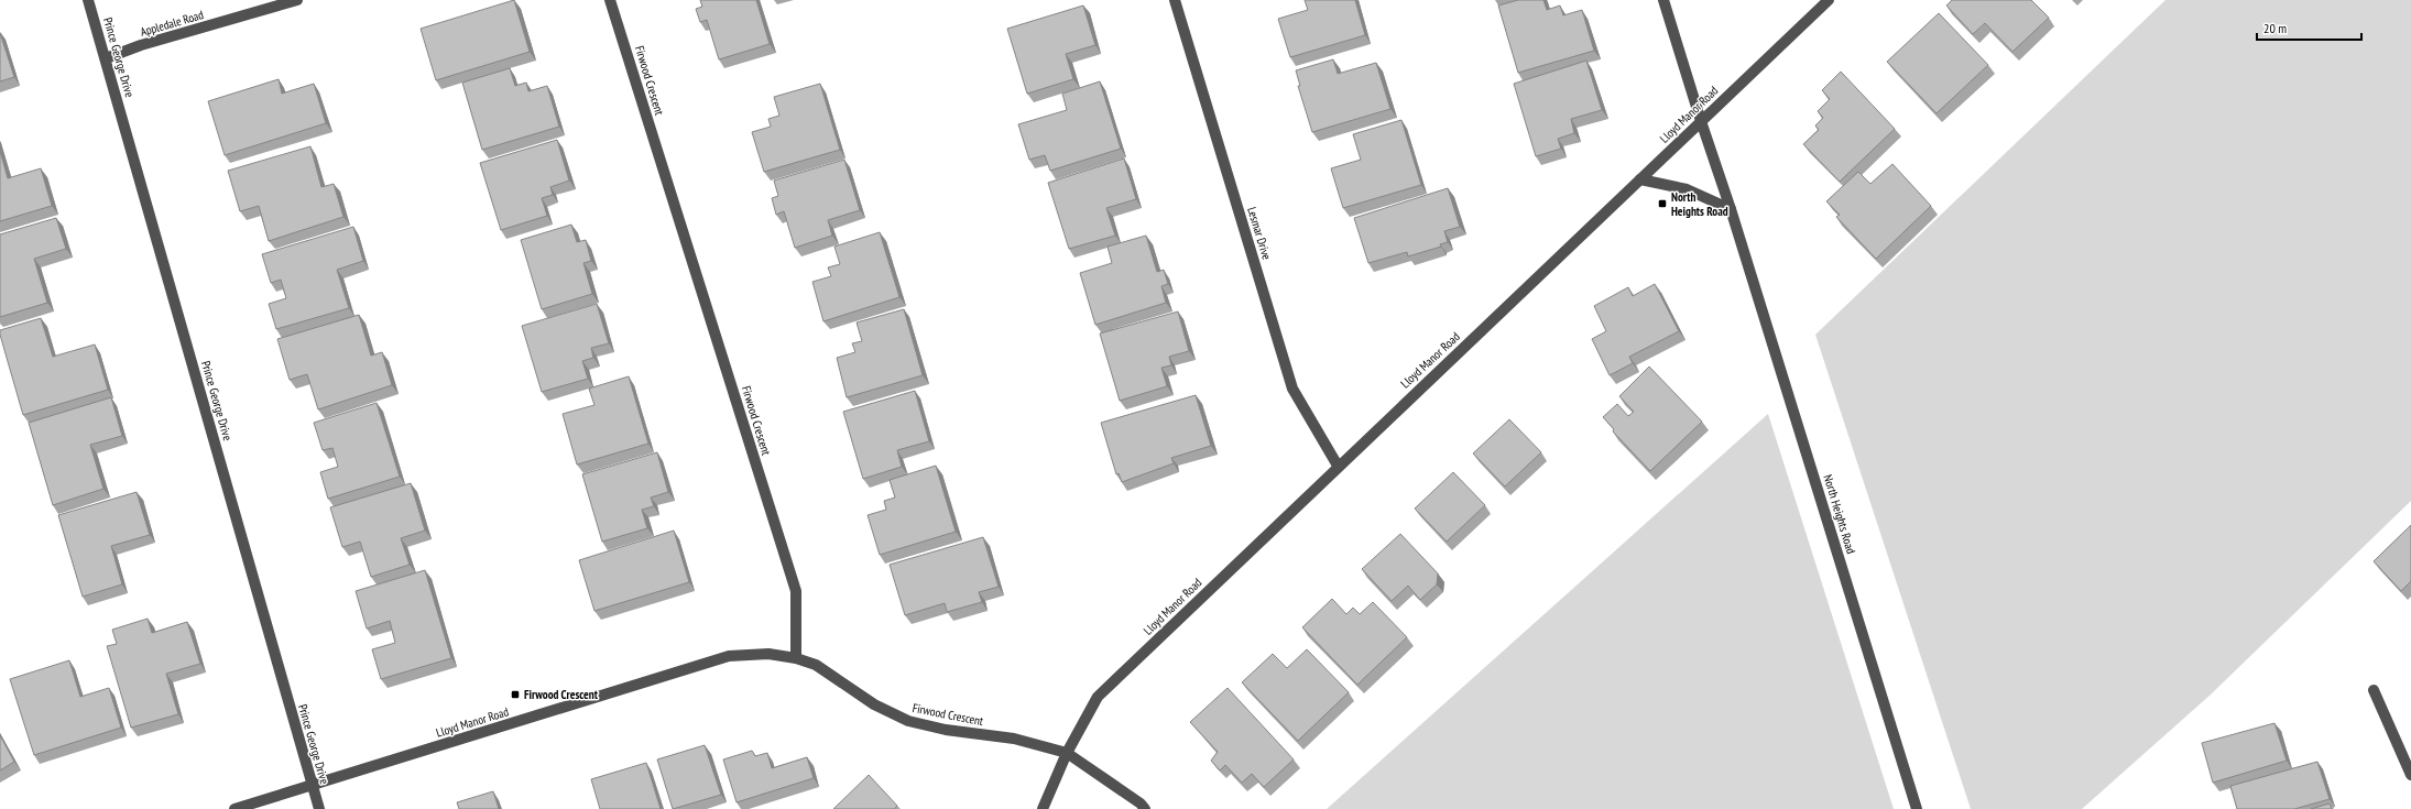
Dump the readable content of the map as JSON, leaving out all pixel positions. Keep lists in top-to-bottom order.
{
  "streets": {
    "street": [
      "Appledale Road",
      "Prince George Drive",
      "Firwood Crescent",
      "Lloyd Manor Road",
      "Lesmar Drive",
      "North Heights Road"
    ]
  },
  "crossings": [
    ["Appledale Road", "Prince George Drive"],
    ["Prince George Drive", "Lloyd Manor Road"],
    ["Firwood Crescent", "Lloyd Manor Road"],
    ["Lloyd Manor Road", "Lesmar Drive"],
    ["Lloyd Manor Road", "North Heights Road"]
  ],
  "places": {
    "transit": ["North Heights Road", "Firwood Crescent"]
  },
  "scale_bar": "20 m"
}
